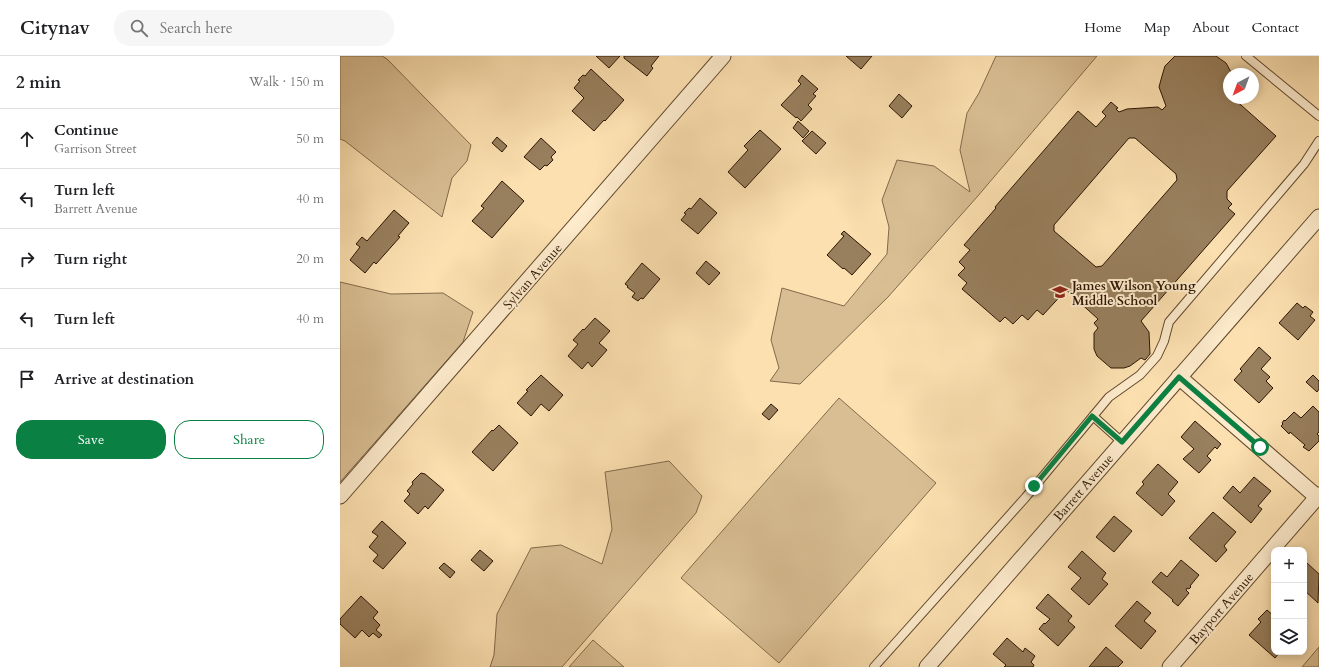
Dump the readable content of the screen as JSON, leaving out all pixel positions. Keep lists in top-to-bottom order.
{
  "streets": {
    "street": ["Sylvan Avenue", "Barrett Avenue", "Bayport Avenue"]
  },
  "places": {
    "school or university": ["James Wilson Young Middle School"]
  },
  "north": "bottom left",
  "page": {
    "header": "Citynav",
    "search": "Search here",
    "nav": [
      "Home",
      "Map",
      "About",
      "Contact"
    ],
    "heading": ["2 min", "Walk · 150 m"],
    "list": [
      ["Continue", "Garrison Street", "50 m"],
      ["Turn left", "Barrett Avenue", "40 m"],
      ["Turn right", "20 m"],
      ["Turn left", "40 m"],
      "Arrive at destination"
    ],
    "buttons": ["Save", "Share"],
    "map_buttons": ["+", "−"]
  }
}
